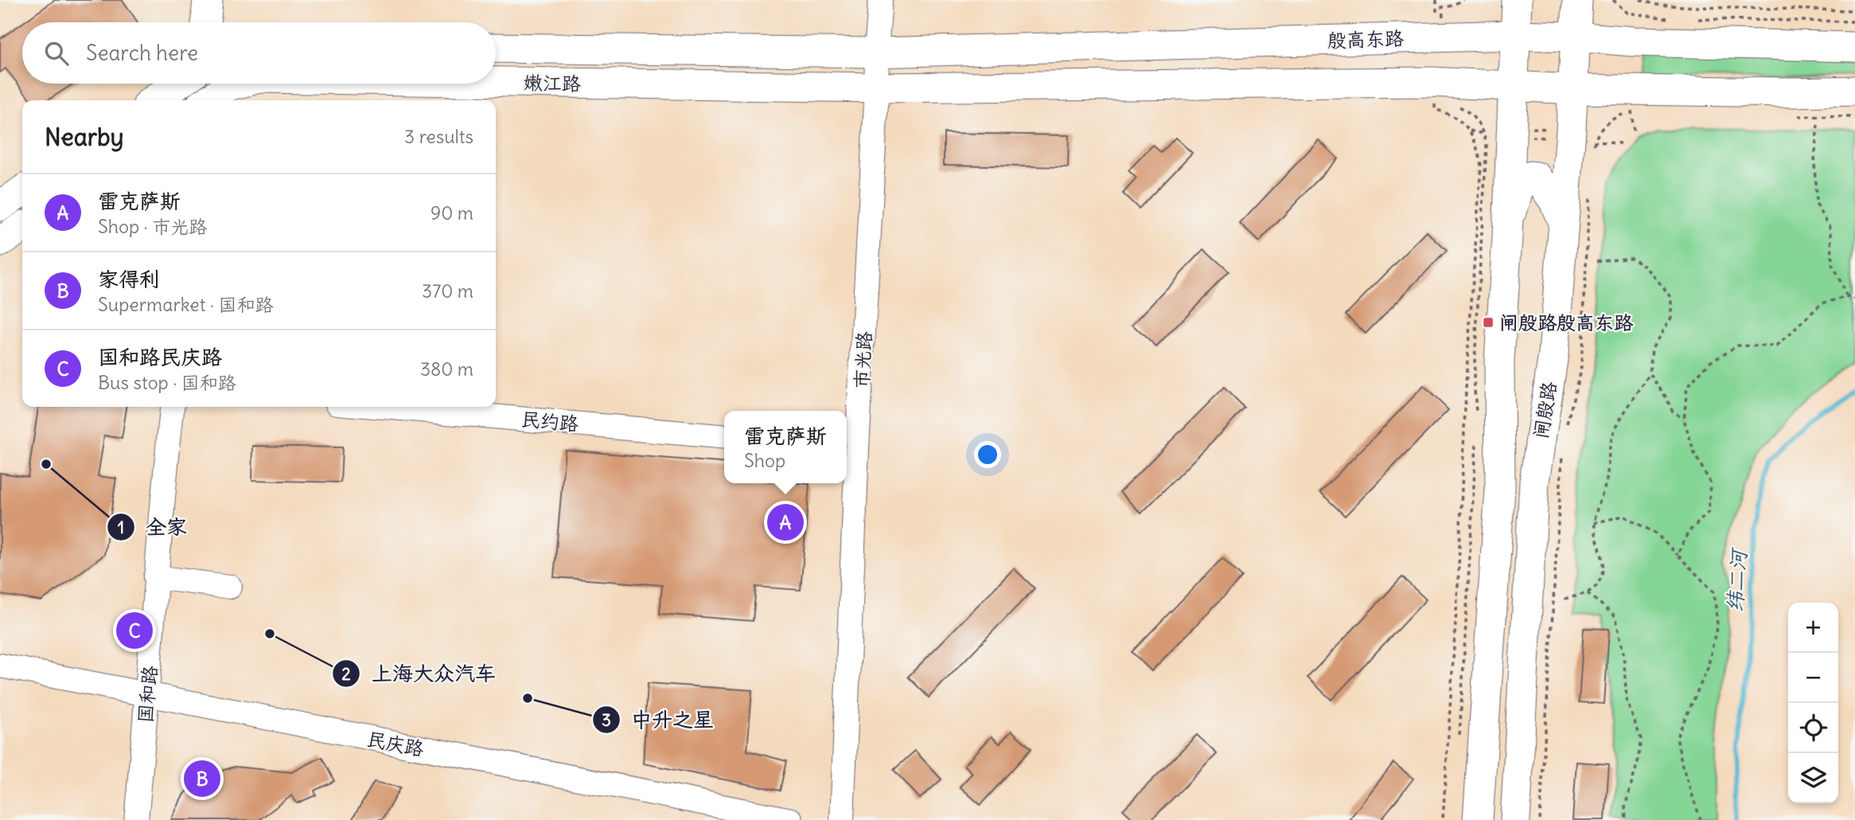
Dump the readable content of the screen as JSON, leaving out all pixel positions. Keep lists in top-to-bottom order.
{
  "streets": {
    "main road": ["殷高东路", "嫩江路", "闸殷路"],
    "street": [
      "市光路",
      "民约路",
      "国和路",
      "民庆路"
    ]
  },
  "crossings": [
    ["殷高东路", "嫩江路"],
    ["殷高东路", "市光路"],
    ["殷高东路", "闸殷路"],
    ["嫩江路", "市光路"],
    ["国和路", "民庆路"]
  ],
  "water": ["纬二河"],
  "places": {
    "transit": ["闸殷路殷高东路"],
    "other": ["全家", "上海大众汽车", "中升之星"]
  },
  "page": {
    "search": "Search here",
    "heading": ["Nearby", "3 results"],
    "list": [
      {
        "mark": "A",
        "name": "雷克萨斯",
        "note": "Shop · 市光路",
        "value": "90 m"
      },
      {
        "mark": "B",
        "name": "家得利",
        "note": "Supermarket · 国和路",
        "value": "370 m"
      },
      {
        "mark": "C",
        "name": "国和路民庆路",
        "note": "Bus stop · 国和路",
        "value": "380 m"
      }
    ],
    "popup": ["雷克萨斯", "Shop"],
    "pins": ["A", "C", "B"],
    "map_buttons": ["+", "−"]
  }
}
